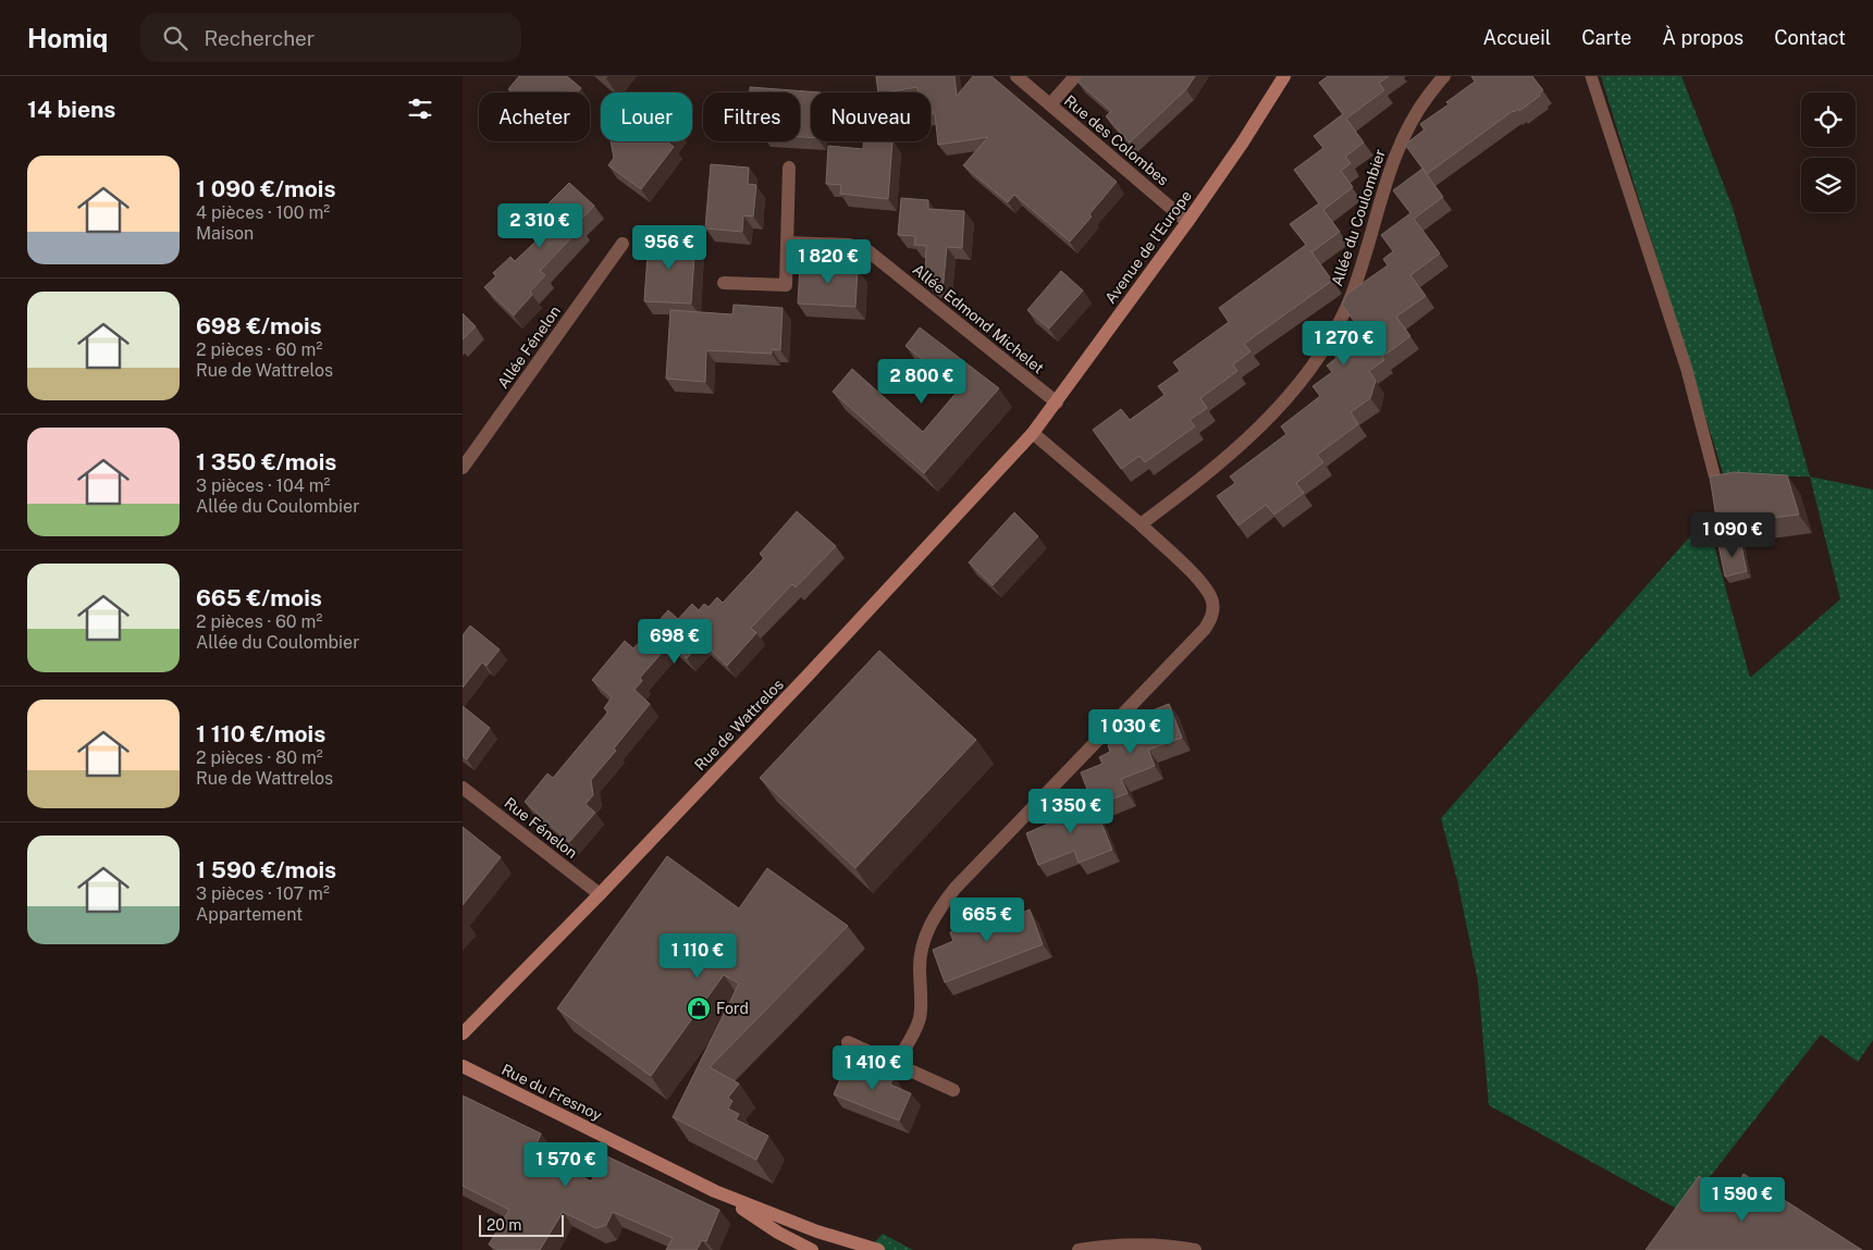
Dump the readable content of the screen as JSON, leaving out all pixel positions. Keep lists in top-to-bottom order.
{
  "streets": {
    "street": [
      "Rue des Colombes",
      "Allée du Coulombier",
      "Avenue de l'Europe",
      "Allée Edmond Michelet",
      "Allée Fénelon",
      "Rue de Wattrelos",
      "Rue Fénelon",
      "Rue du Fresnoy"
    ]
  },
  "crossings": [
    ["Rue des Colombes", "Avenue de l'Europe"],
    ["Avenue de l'Europe", "Allée Edmond Michelet"],
    ["Avenue de l'Europe", "Rue de Wattrelos"],
    ["Rue de Wattrelos", "Rue Fénelon"]
  ],
  "places": {
    "shop": ["Ford"]
  },
  "scale_bar": "20 m",
  "page": {
    "header": "Homiq",
    "search": "Rechercher",
    "nav": [
      "Accueil",
      "Carte",
      "À propos",
      "Contact"
    ],
    "heading": "14 biens",
    "chip": [
      "Acheter",
      "Louer",
      "Filtres",
      "Nouveau"
    ],
    "list": [
      {
        "name": "1 090 €/mois",
        "note": "4 pièces · 100 m² · Maison"
      },
      {
        "name": "698 €/mois",
        "note": "2 pièces · 60 m² · Rue de Wattrelos"
      },
      {
        "name": "1 350 €/mois",
        "note": "3 pièces · 104 m² · Allée du Coulombier"
      },
      {
        "name": "665 €/mois",
        "note": "2 pièces · 60 m² · Allée du Coulombier"
      },
      {
        "name": "1 110 €/mois",
        "note": "2 pièces · 80 m² · Rue de Wattrelos"
      },
      {
        "name": "1 590 €/mois",
        "note": "3 pièces · 107 m² · Appartement"
      }
    ],
    "price": [
      "2 310 €",
      "956 €",
      "1 820 €",
      "1 270 €",
      "2 800 €",
      "1 090 €",
      "698 €",
      "1 030 €",
      "1 350 €",
      "665 €",
      "1 110 €",
      "1 410 €",
      "1 570 €",
      "1 590 €"
    ],
    "scale": "20 m"
  }
}
